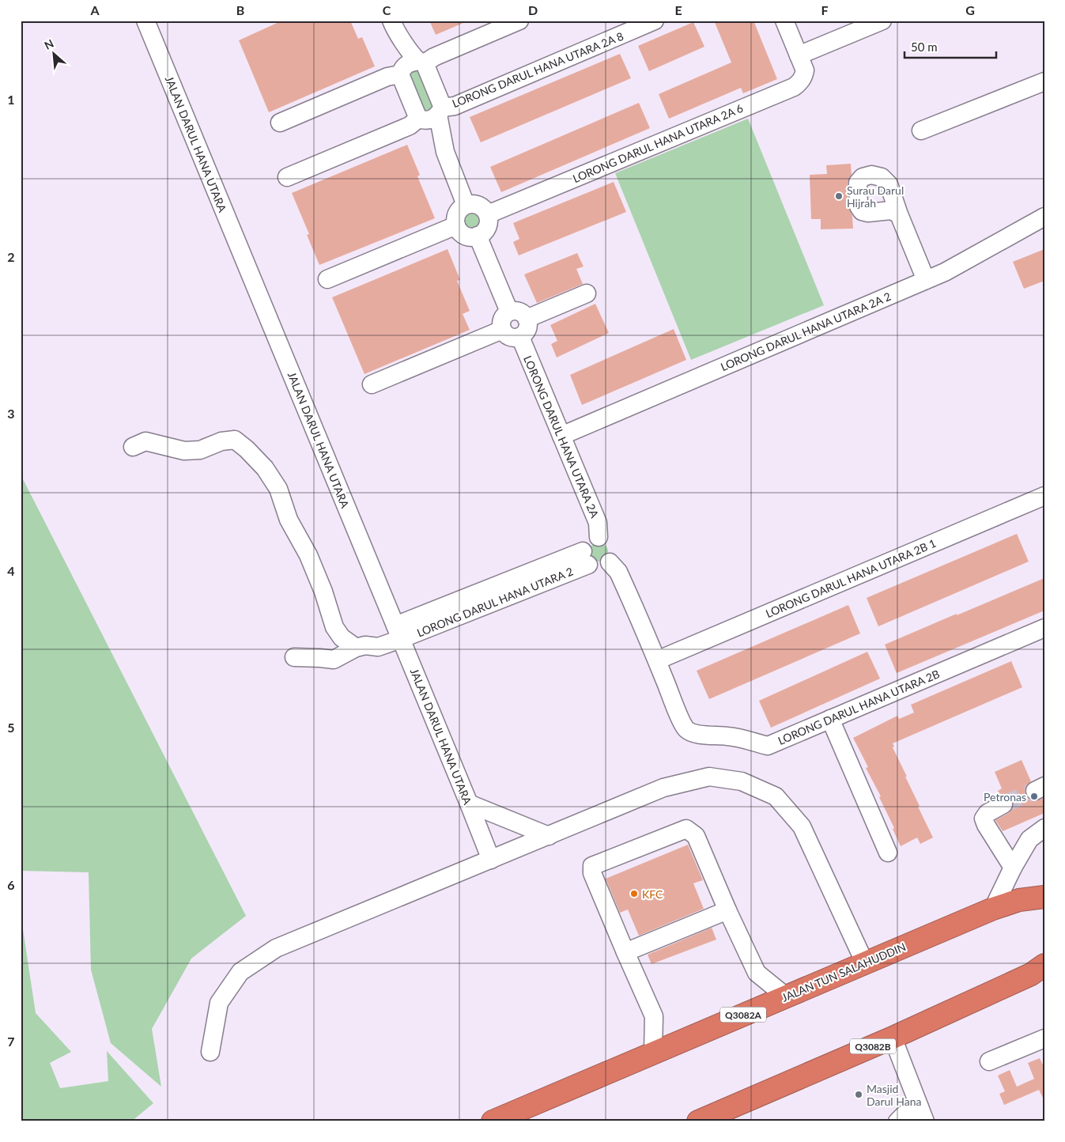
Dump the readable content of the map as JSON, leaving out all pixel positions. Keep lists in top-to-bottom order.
{
  "streets": {
    "highway": ["JALAN TUN SALAHUDDIN", "Q3082A", "Q3082B"],
    "street": [
      "LORONG DARUL HANA UTARA 2A 8",
      "LORONG DARUL HANA UTARA 2A 6",
      "JALAN DARUL HANA UTARA",
      "LORONG DARUL HANA UTARA 2A 2",
      "LORONG DARUL HANA UTARA 2A",
      "LORONG DARUL HANA UTARA 2B 1",
      "LORONG DARUL HANA UTARA 2",
      "LORONG DARUL HANA UTARA 2B"
    ]
  },
  "crossings": [
    ["JALAN DARUL HANA UTARA", "LORONG DARUL HANA UTARA 2"],
    ["LORONG DARUL HANA UTARA 2A 2", "LORONG DARUL HANA UTARA 2A"],
    ["LORONG DARUL HANA UTARA 2A", "LORONG DARUL HANA UTARA 2"],
    ["LORONG DARUL HANA UTARA 2A", "LORONG DARUL HANA UTARA 2B"],
    ["LORONG DARUL HANA UTARA 2B 1", "LORONG DARUL HANA UTARA 2B"],
    ["LORONG DARUL HANA UTARA 2", "LORONG DARUL HANA UTARA 2B"]
  ],
  "places": [
    "Surau Darul Hijrah",
    "Petronas",
    "KFC",
    "Masjid Darul Hana"
  ],
  "scale_bar": "50 m",
  "north": "top left",
  "grid": {
    "columns": [
      "A",
      "B",
      "C",
      "D",
      "E",
      "F",
      "G"
    ],
    "rows": [
      "1",
      "2",
      "3",
      "4",
      "5",
      "6",
      "7"
    ]
  }
}
